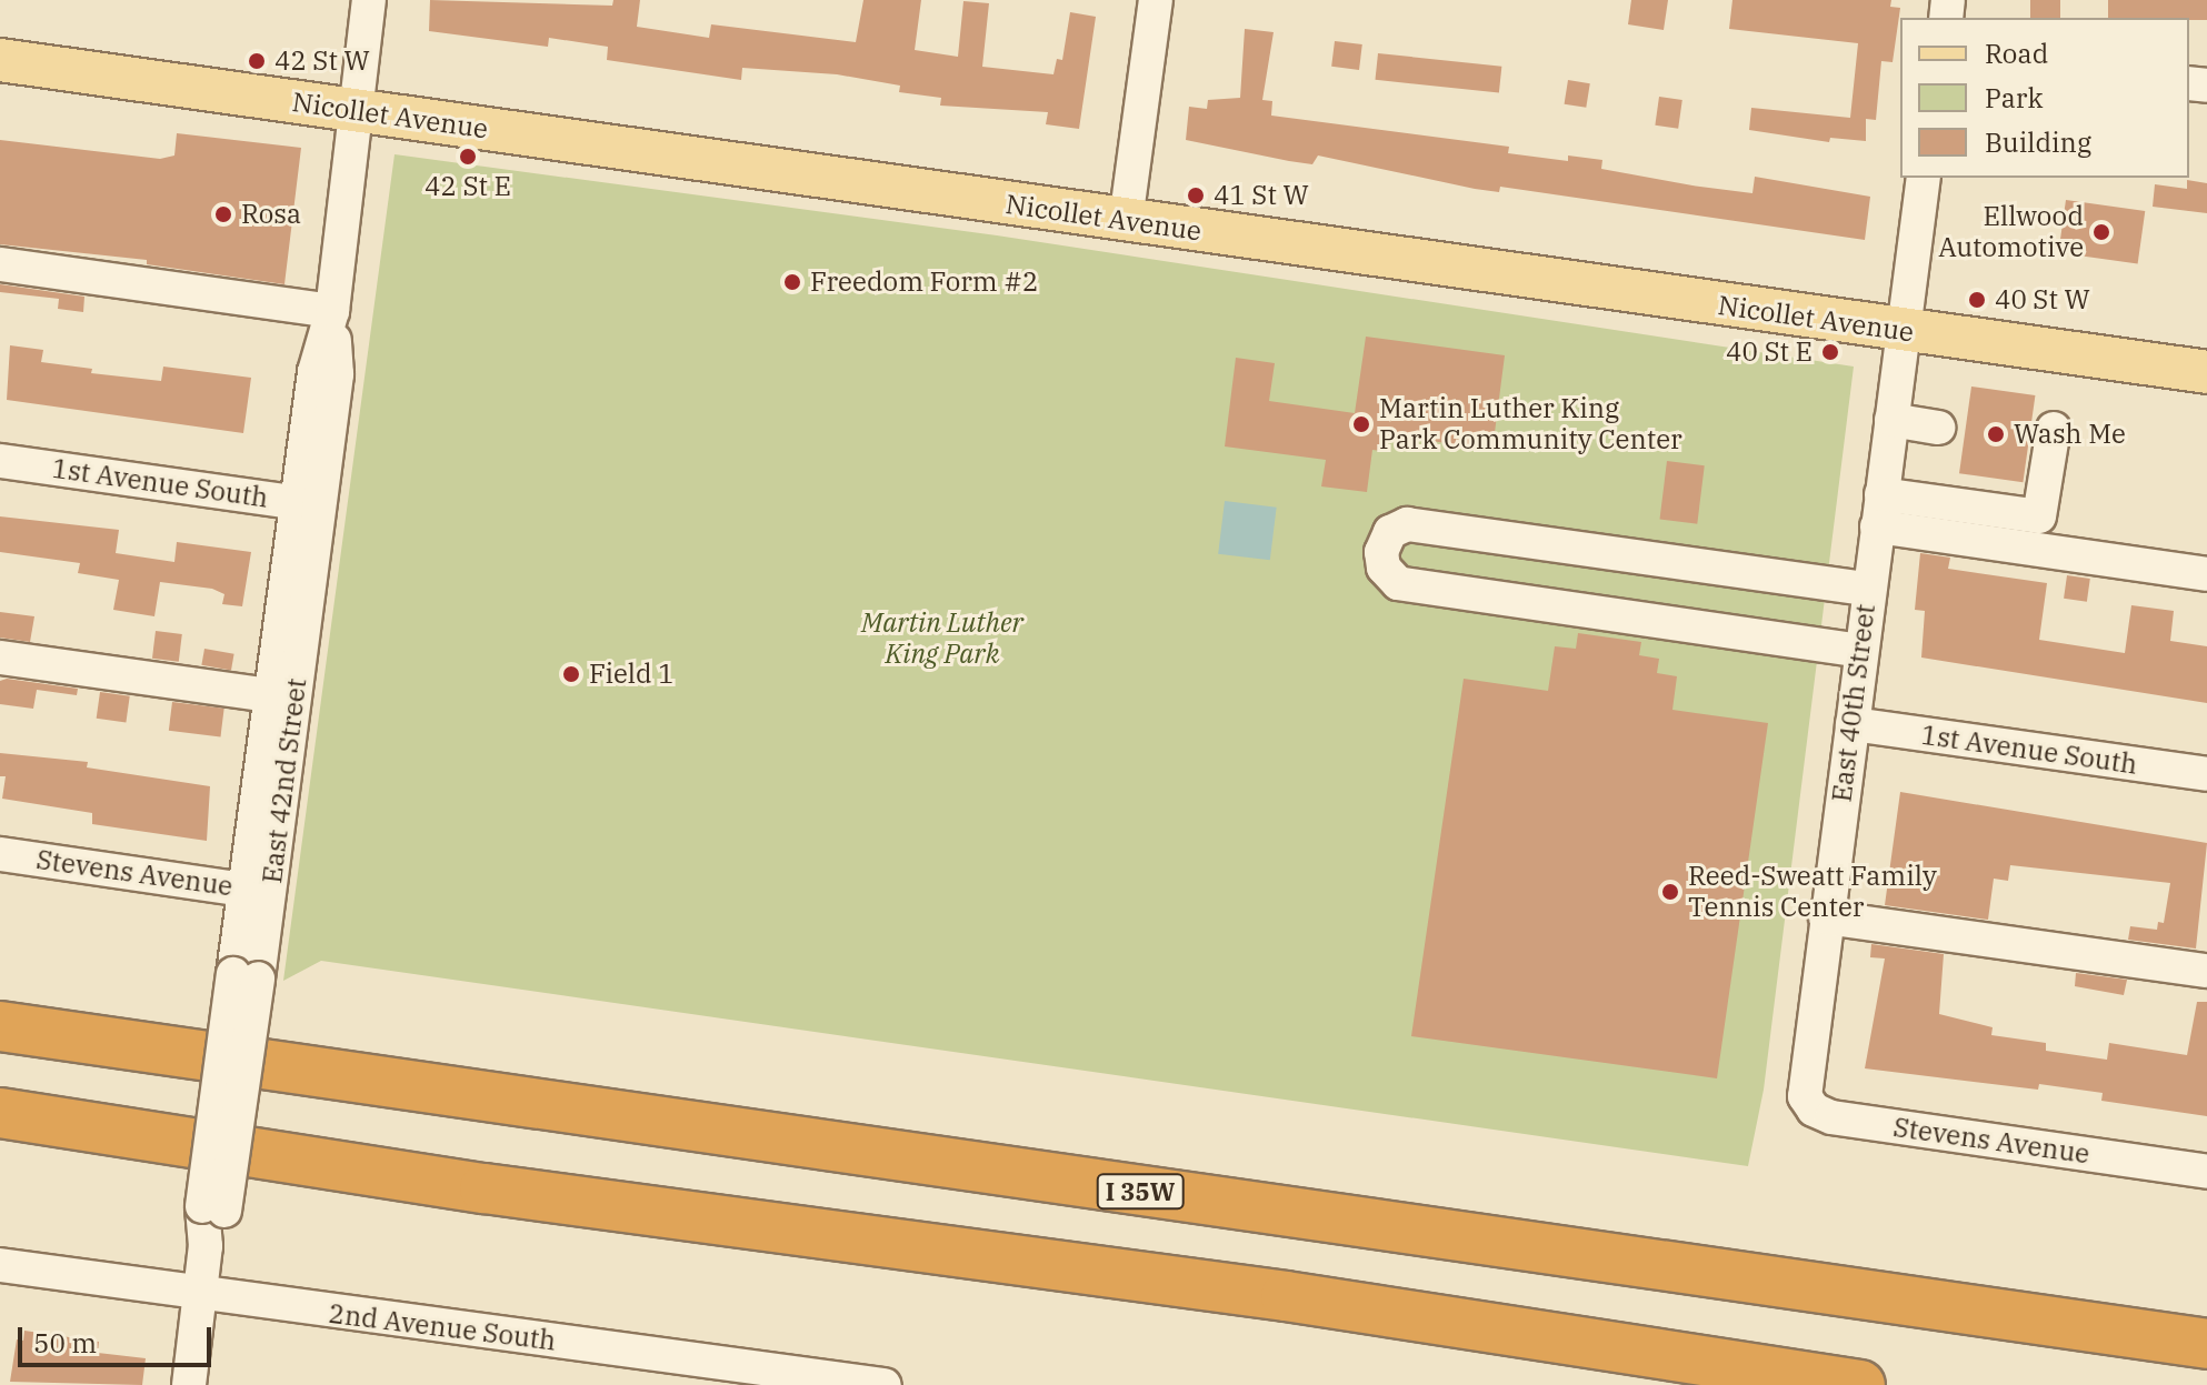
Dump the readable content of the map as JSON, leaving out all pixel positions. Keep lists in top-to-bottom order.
{
  "streets": {
    "highway": ["I 35W"],
    "main road": ["Nicollet Avenue"],
    "street": [
      "1st Avenue South",
      "East 40th Street",
      "East 42nd Street",
      "Stevens Avenue",
      "2nd Avenue South"
    ]
  },
  "crossings": [
    ["Nicollet Avenue", "East 40th Street"],
    ["Nicollet Avenue", "East 42nd Street"],
    ["1st Avenue South", "East 40th Street"],
    ["1st Avenue South", "East 42nd Street"],
    ["East 40th Street", "Stevens Avenue"],
    ["East 42nd Street", "Stevens Avenue"],
    ["East 42nd Street", "2nd Avenue South"]
  ],
  "parks": ["Martin Luther King Park"],
  "places": [
    "42 St W",
    "42 St E",
    "41 St W",
    "Rosa",
    "Ellwood Automotive",
    "Freedom Form #2",
    "40 St W",
    "40 St E",
    "Martin Luther King Park Community Center",
    "Wash Me",
    "Field 1",
    "Reed-Sweatt Family Tennis Center"
  ],
  "legend": ["Road", "Park", "Building"],
  "scale_bar": "50 m"
}
